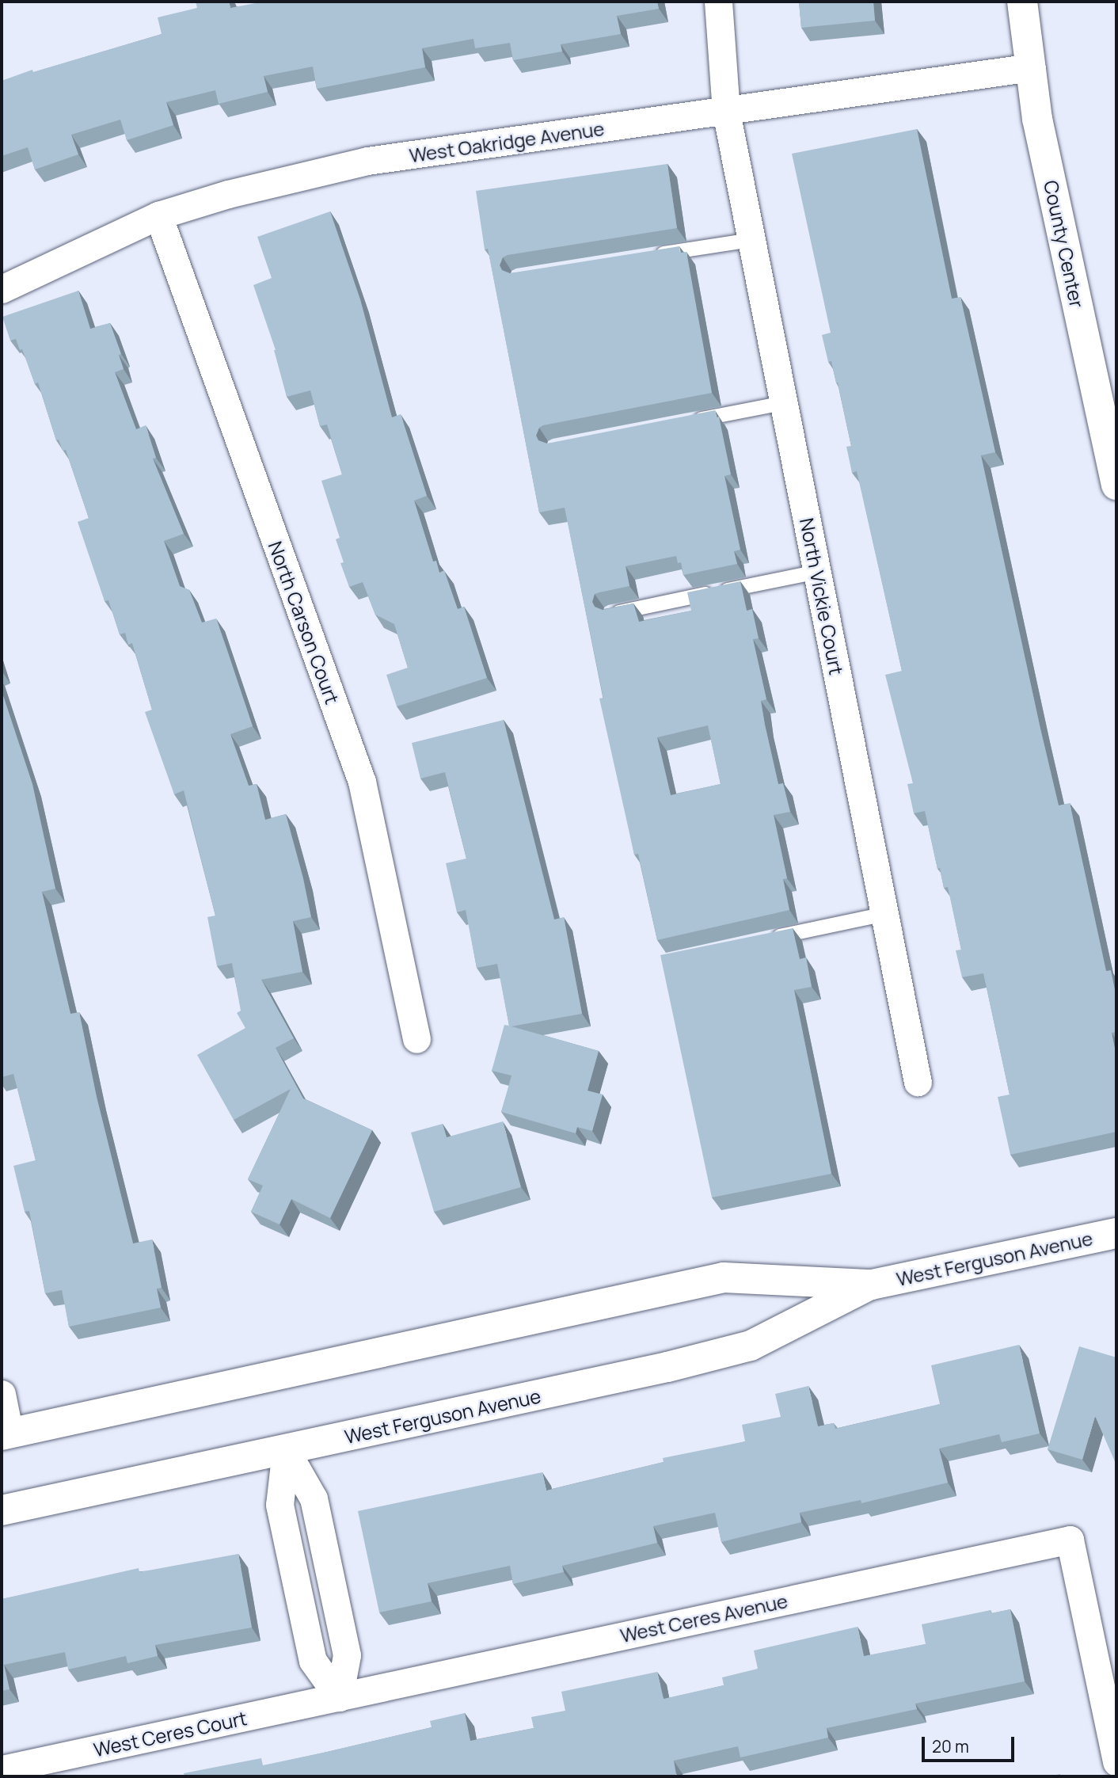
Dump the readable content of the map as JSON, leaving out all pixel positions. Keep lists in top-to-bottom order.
{
  "streets": {
    "street": [
      "West Oakridge Avenue",
      "County Center",
      "North Vickie Court",
      "North Carson Court",
      "West Ferguson Avenue",
      "West Ceres Avenue",
      "West Ceres Court"
    ]
  },
  "crossings": [
    ["West Oakridge Avenue", "County Center"],
    ["West Oakridge Avenue", "North Vickie Court"],
    ["West Oakridge Avenue", "North Carson Court"],
    ["West Ceres Avenue", "West Ceres Court"]
  ],
  "scale_bar": "20 m"
}
